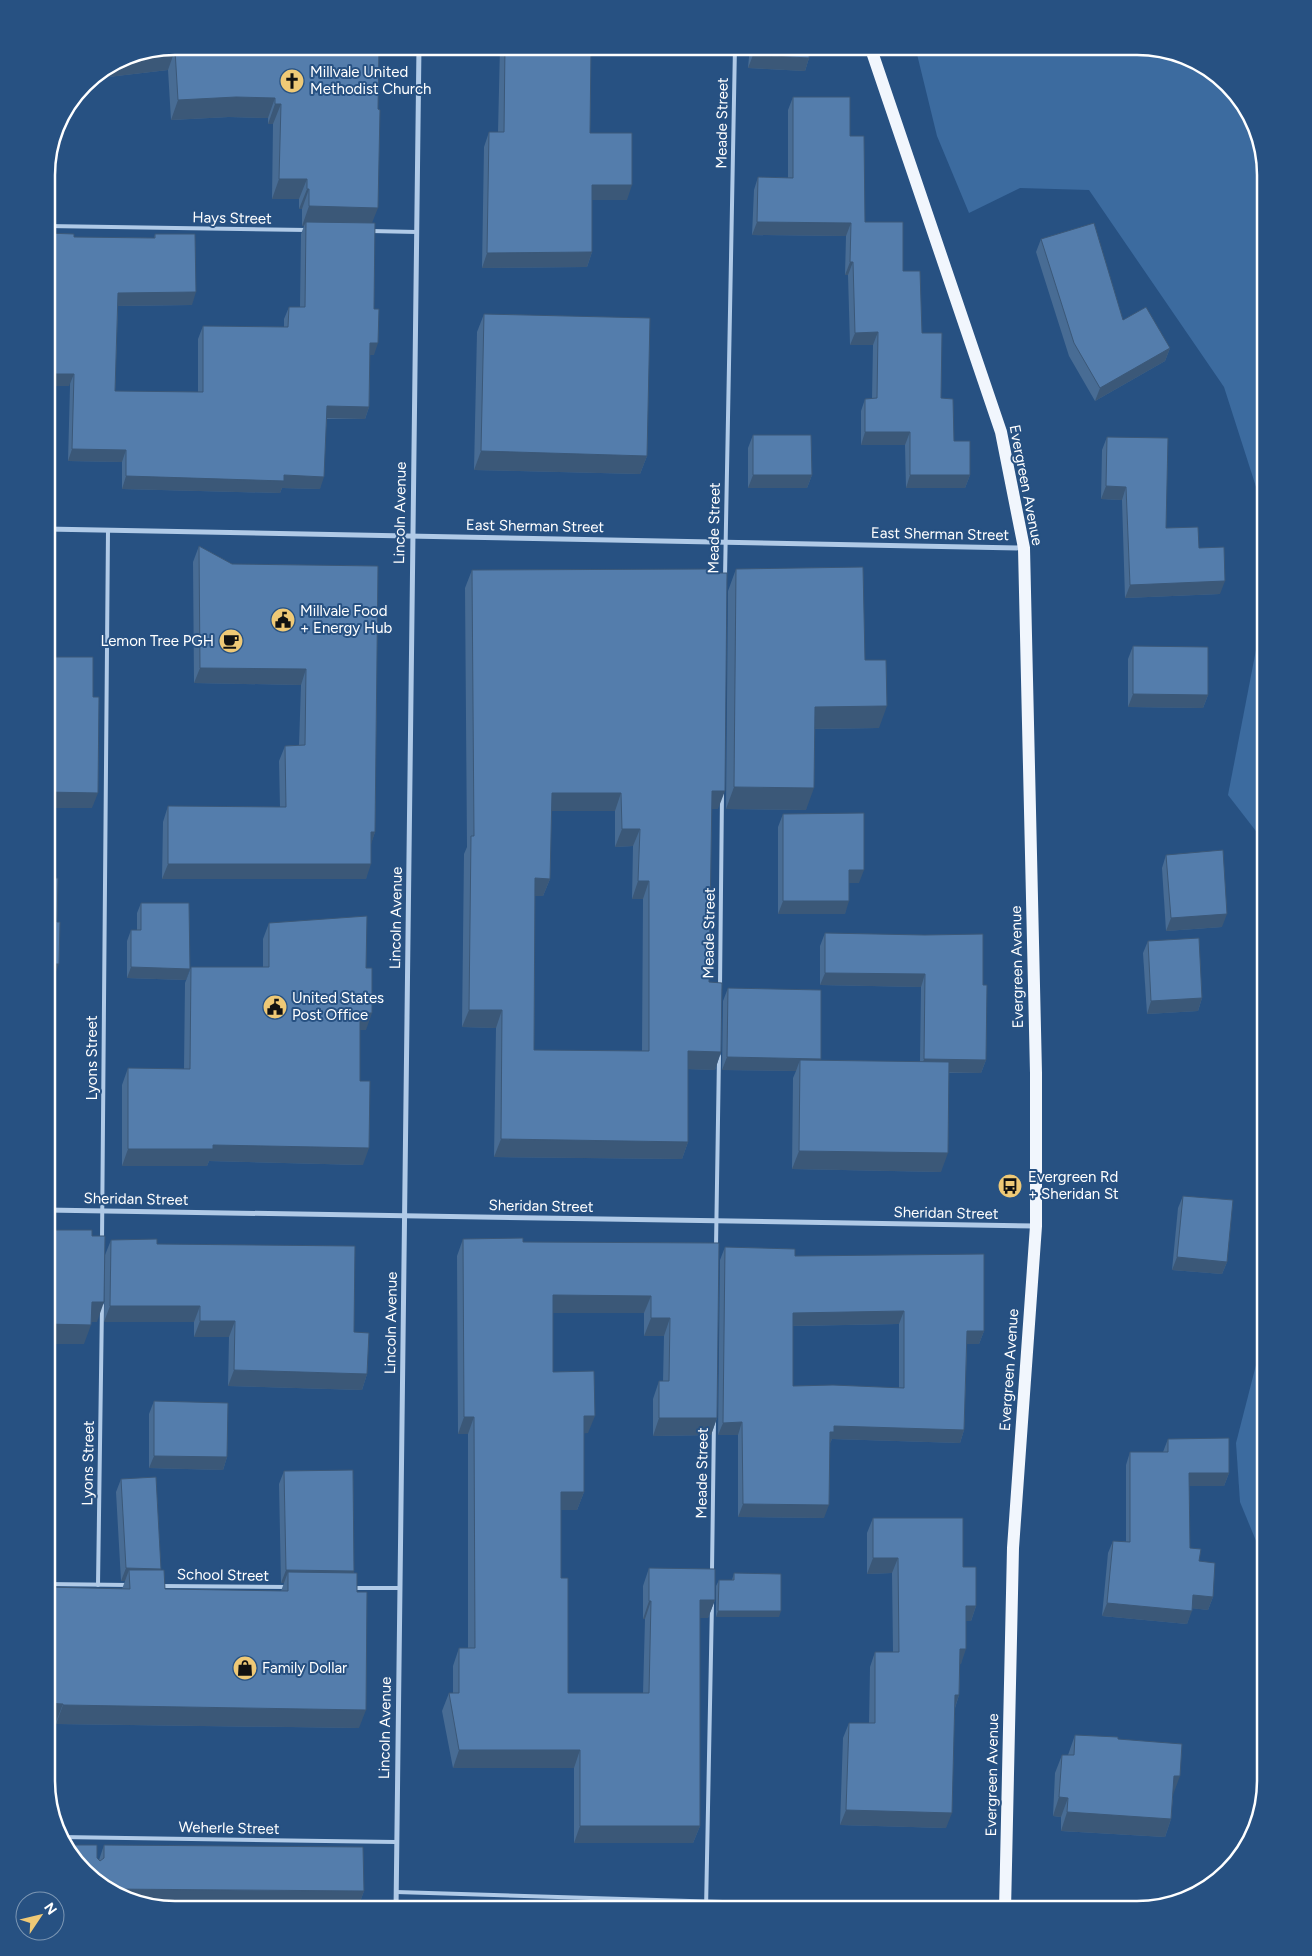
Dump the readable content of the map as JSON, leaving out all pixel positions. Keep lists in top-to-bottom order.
{
  "streets": {
    "main road": ["Evergreen Avenue"],
    "street": ["Lincoln Avenue", "East Sherman Street", "Sheridan Street"],
    "lane": [
      "Meade Street",
      "Hays Street",
      "Lyons Street",
      "School Street",
      "Weherle Street"
    ]
  },
  "crossings": [
    ["Meade Street", "East Sherman Street"],
    ["Evergreen Avenue", "East Sherman Street"],
    ["Evergreen Avenue", "Sheridan Street"],
    ["Lincoln Avenue", "East Sherman Street"],
    ["Lincoln Avenue", "Sheridan Street"],
    ["Lincoln Avenue", "Weherle Street"],
    ["East Sherman Street", "Lyons Street"],
    ["Lyons Street", "Sheridan Street"]
  ],
  "places": {
    "church": ["Millvale United Methodist Church"],
    "public building": ["Millvale Food + Energy Hub", "United States Post Office"],
    "cafe": ["Lemon Tree PGH"],
    "bus stop": ["Evergreen Rd + Sheridan St"],
    "shop": ["Family Dollar"]
  },
  "north": "top right"
}
